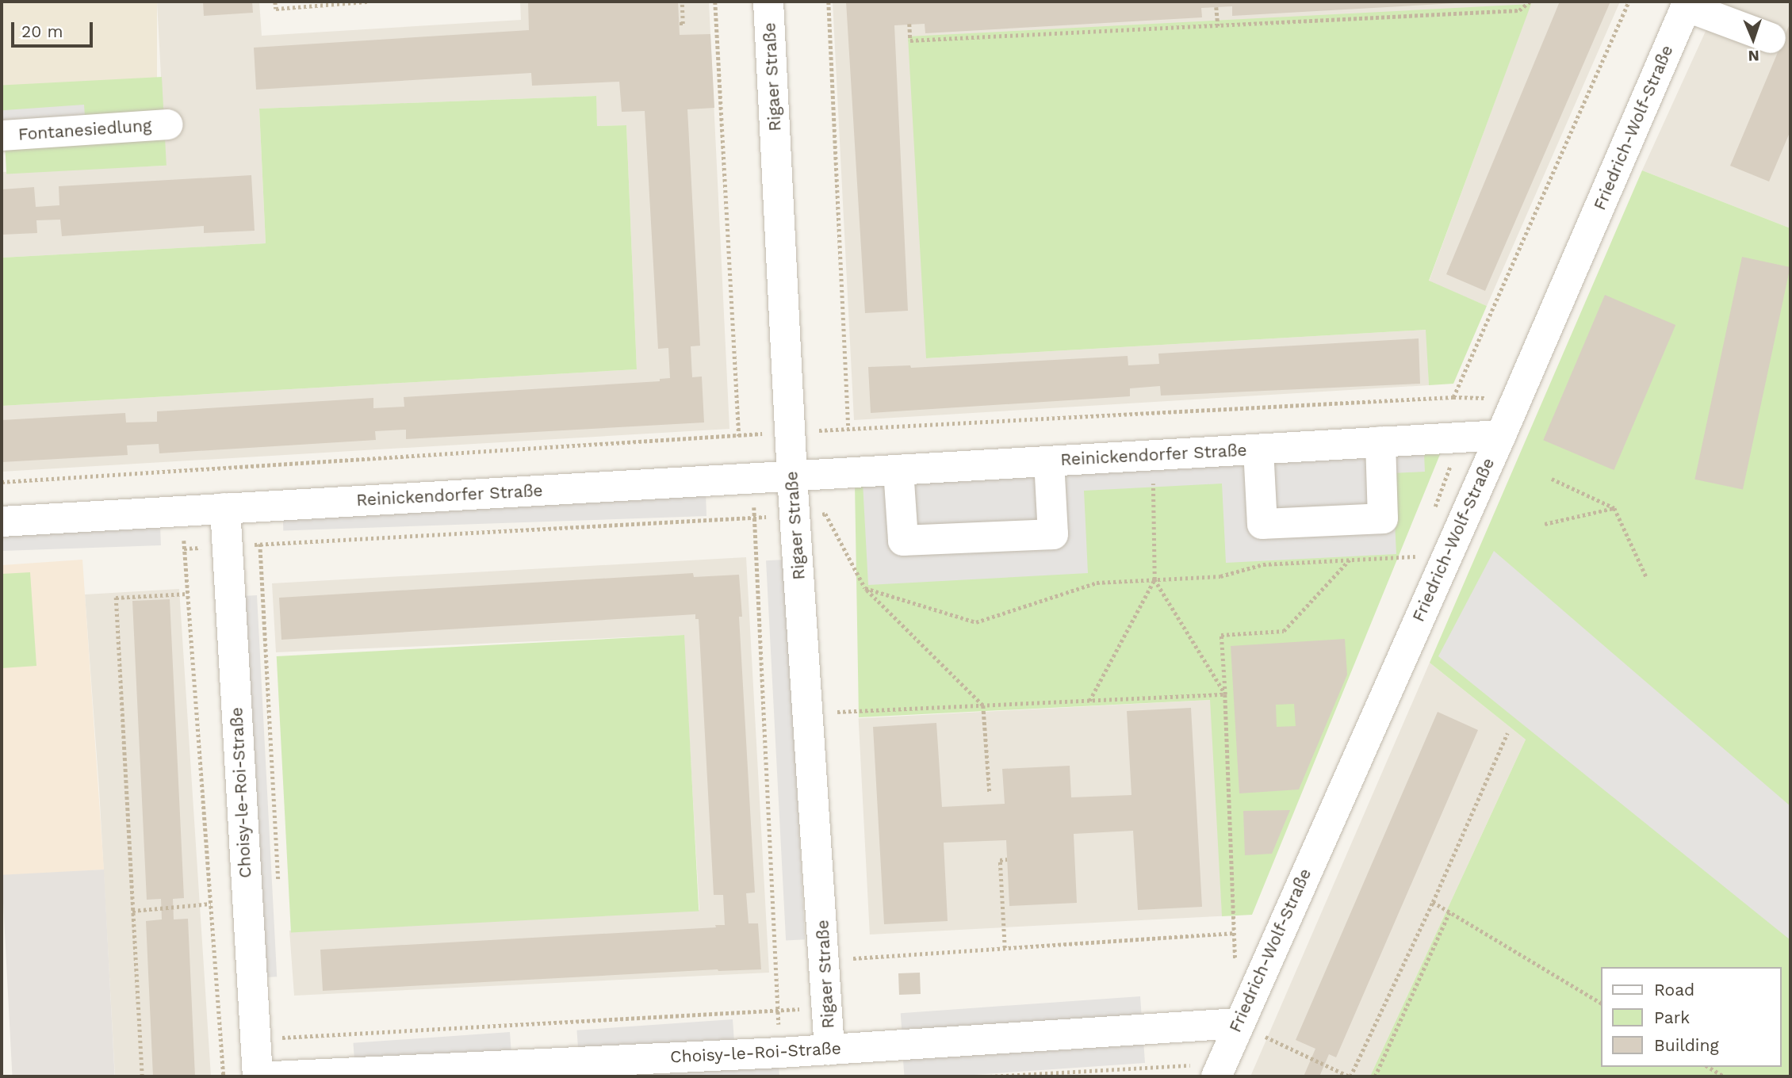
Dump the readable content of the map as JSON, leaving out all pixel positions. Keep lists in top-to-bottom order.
{
  "streets": {
    "street": [
      "Rigaer Straße",
      "Friedrich-Wolf-Straße",
      "Fontanesiedlung",
      "Reinickendorfer Straße",
      "Choisy-le-Roi-Straße"
    ]
  },
  "crossings": [
    ["Rigaer Straße", "Reinickendorfer Straße"],
    ["Rigaer Straße", "Choisy-le-Roi-Straße"],
    ["Friedrich-Wolf-Straße", "Reinickendorfer Straße"],
    ["Friedrich-Wolf-Straße", "Choisy-le-Roi-Straße"],
    ["Reinickendorfer Straße", "Choisy-le-Roi-Straße"]
  ],
  "legend": ["Road", "Park", "Building"],
  "scale_bar": "20 m",
  "north": "bottom"
}
